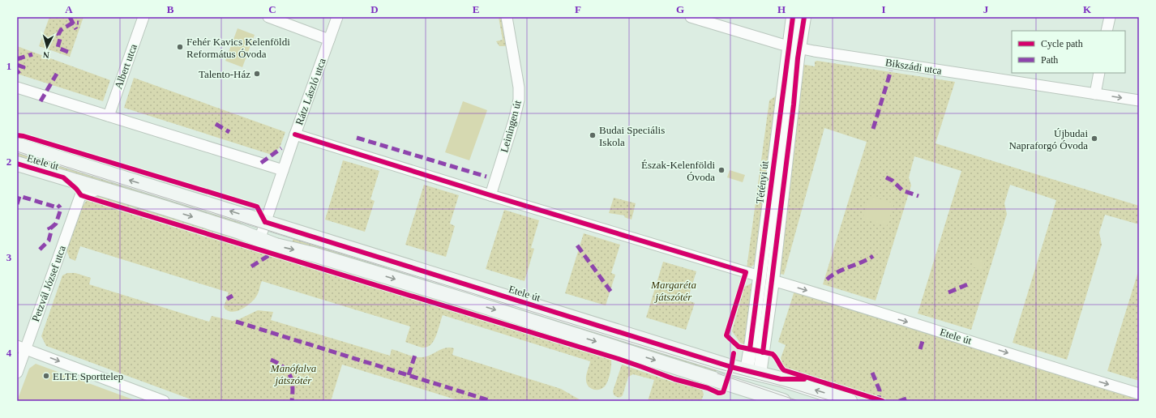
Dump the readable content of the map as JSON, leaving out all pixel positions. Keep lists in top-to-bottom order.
{
  "streets": {
    "main road": ["Etele út", "Tétényi út"],
    "street": [
      "Albert utca",
      "Bikszádi utca",
      "Rátz László utca",
      "Leiningen út",
      "Petzvál József utca"
    ]
  },
  "crossings": [
    ["Bikszádi utca", "Tétényi út"],
    ["Rátz László utca", "Etele út"],
    ["Etele út", "Tétényi út"]
  ],
  "parks": ["Margaréta játszótér", "Manófalva játszótér"],
  "places": [
    "Fehér Kavics Kelenföldi Református Óvoda",
    "Talento-Ház",
    "Budai Speciális Iskola",
    "Újbudai Napraforgó Óvoda",
    "Észak-Kelenföldi Óvoda",
    "ELTE Sporttelep"
  ],
  "legend": ["Cycle path", "Path"],
  "north": "bottom",
  "grid": {
    "columns": [
      "A",
      "B",
      "C",
      "D",
      "E",
      "F",
      "G",
      "H",
      "I",
      "J",
      "K"
    ],
    "rows": [
      "1",
      "2",
      "3",
      "4"
    ]
  }
}
